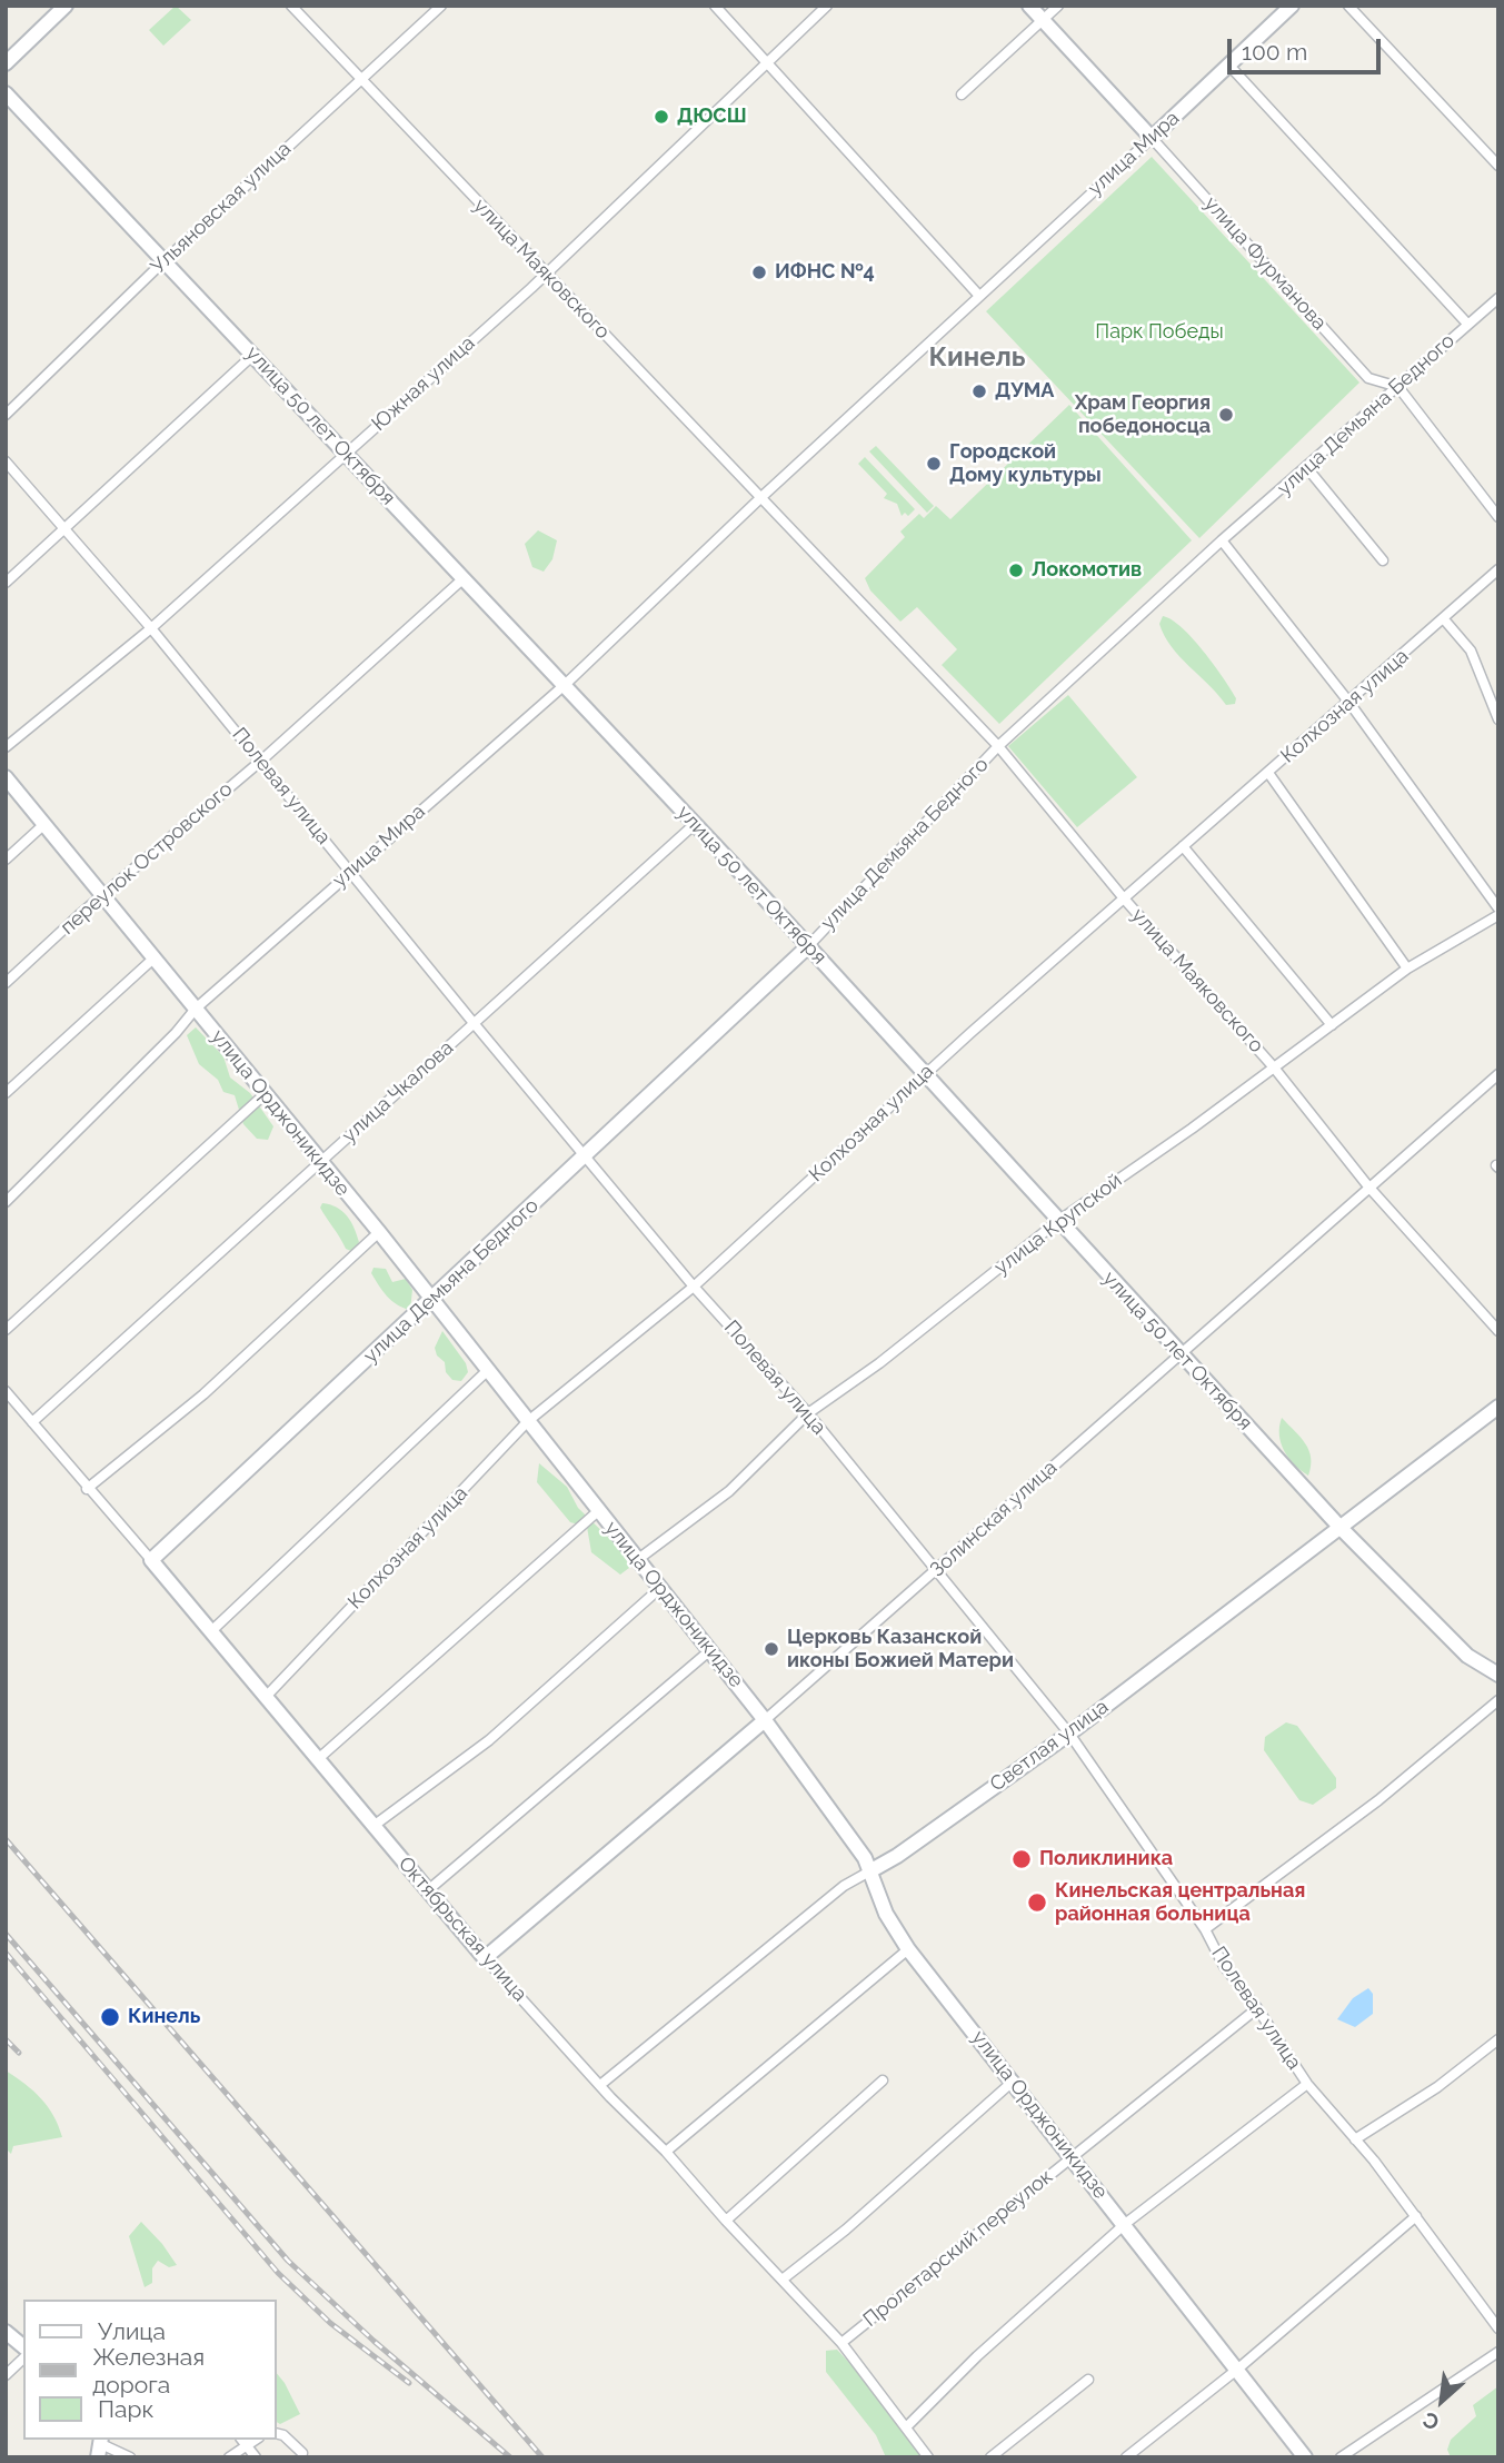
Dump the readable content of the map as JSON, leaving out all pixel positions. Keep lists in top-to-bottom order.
{
  "streets": {
    "main road": [
      "улица Мира",
      "улица Фурманова",
      "улица Демьяна Бедного",
      "улица 50 лет Октября",
      "улица Орджоникидзе",
      "Золинская улица",
      "Светлая улица",
      "Октябрьская улица"
    ],
    "street": [
      "Ульяновская улица",
      "улица Маяковского",
      "Южная улица",
      "Колхозная улица",
      "Полевая улица",
      "переулок Островского",
      "улица Чкалова",
      "улица Крупской",
      "Пролетарский переулок"
    ]
  },
  "crossings": [
    ["улица Мира", "улица Фурманова"],
    ["улица Мира", "улица Маяковского"],
    ["улица Мира", "улица 50 лет Октября"],
    ["улица Мира", "Полевая улица"],
    ["улица Мира", "улица Орджоникидзе"],
    ["Ульяновская улица", "улица Маяковского"],
    ["Ульяновская улица", "улица 50 лет Октября"],
    ["улица Фурманова", "улица Демьяна Бедного"],
    ["улица Маяковского", "Южная улица"],
    ["улица Маяковского", "улица Демьяна Бедного"],
    ["улица Маяковского", "Колхозная улица"],
    ["улица Маяковского", "улица Крупской"],
    ["улица Маяковского", "Золинская улица"],
    ["Южная улица", "улица 50 лет Октября"],
    ["Южная улица", "Полевая улица"],
    ["улица Демьяна Бедного", "улица 50 лет Октября"],
    ["улица Демьяна Бедного", "Полевая улица"],
    ["улица Демьяна Бедного", "улица Орджоникидзе"],
    ["улица Демьяна Бедного", "Октябрьская улица"],
    ["улица 50 лет Октября", "Колхозная улица"],
    ["улица 50 лет Октября", "переулок Островского"],
    ["улица 50 лет Октября", "улица Чкалова"],
    ["улица 50 лет Октября", "улица Крупской"],
    ["улица 50 лет Октября", "Золинская улица"],
    ["улица 50 лет Октября", "Светлая улица"],
    ["Колхозная улица", "Полевая улица"],
    ["Колхозная улица", "улица Орджоникидзе"],
    ["Колхозная улица", "Октябрьская улица"],
    ["Полевая улица", "переулок Островского"],
    ["Полевая улица", "улица Чкалова"],
    ["Полевая улица", "улица Крупской"],
    ["Полевая улица", "Золинская улица"],
    ["Полевая улица", "Светлая улица"],
    ["Полевая улица", "Пролетарский переулок"],
    ["переулок Островского", "улица Орджоникидзе"],
    ["улица Чкалова", "улица Орджоникидзе"],
    ["улица Чкалова", "Октябрьская улица"],
    ["улица Орджоникидзе", "улица Крупской"],
    ["улица Орджоникидзе", "Золинская улица"],
    ["улица Орджоникидзе", "Светлая улица"],
    ["улица Орджоникидзе", "Пролетарский переулок"],
    ["Золинская улица", "Октябрьская улица"],
    ["Светлая улица", "Октябрьская улица"],
    ["Октябрьская улица", "Пролетарский переулок"]
  ],
  "districts": ["Кинель"],
  "parks": ["Парк Победы"],
  "places": [
    "ДЮСШ",
    "ИФНС №4",
    "ДУМА",
    "Храм Георгия победоносца",
    "Городской Дому культуры",
    "Локомотив",
    "Церковь Казанской иконы Божией Матери",
    "Поликлиника",
    "Кинельская центральная районная больница",
    "Кинель"
  ],
  "legend": ["Улица", "Железная дорога", "Парк"],
  "scale_bar": "100 m",
  "north": "bottom left"
}
